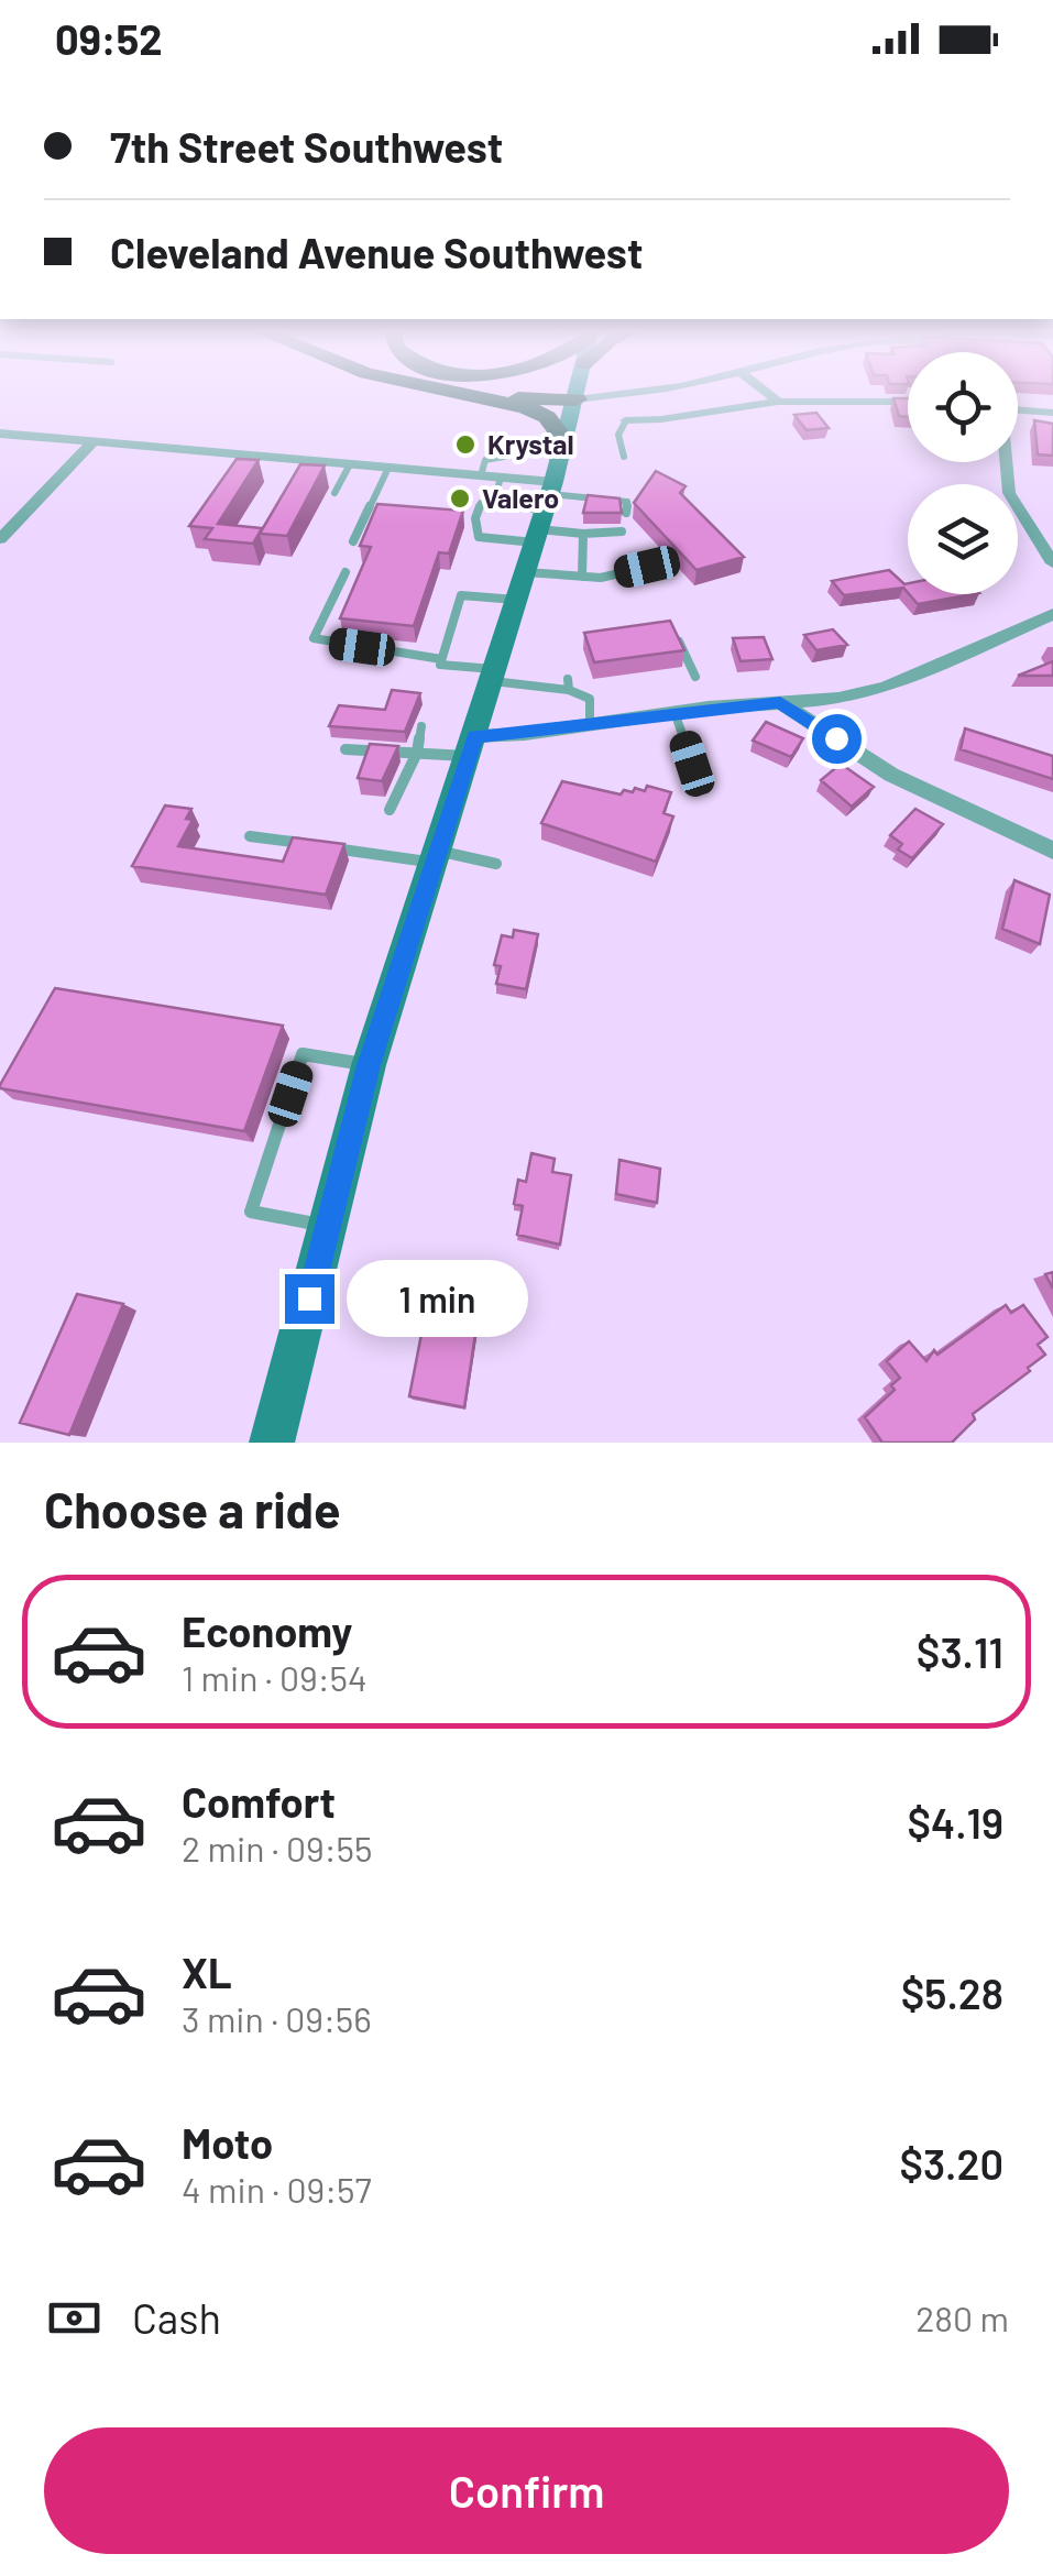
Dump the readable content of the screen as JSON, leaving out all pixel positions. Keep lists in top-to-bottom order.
{
  "places": ["Krystal", "Valero"],
  "page": {
    "status": "09:52",
    "banner": ["7th Street Southwest", "Cleveland Avenue Southwest"],
    "bubble": "1 min",
    "heading": "Choose a ride",
    "list": [
      {
        "name": "Economy",
        "note": "1 min · 09:54",
        "value": "$3.11"
      },
      {
        "name": "Comfort",
        "note": "2 min · 09:55",
        "value": "$4.19"
      },
      {
        "name": "XL",
        "note": "3 min · 09:56",
        "value": "$5.28"
      },
      {
        "name": "Moto",
        "note": "4 min · 09:57",
        "value": "$3.20"
      }
    ],
    "pay": ["Cash", "280 m"],
    "buttons": "Confirm"
  }
}
